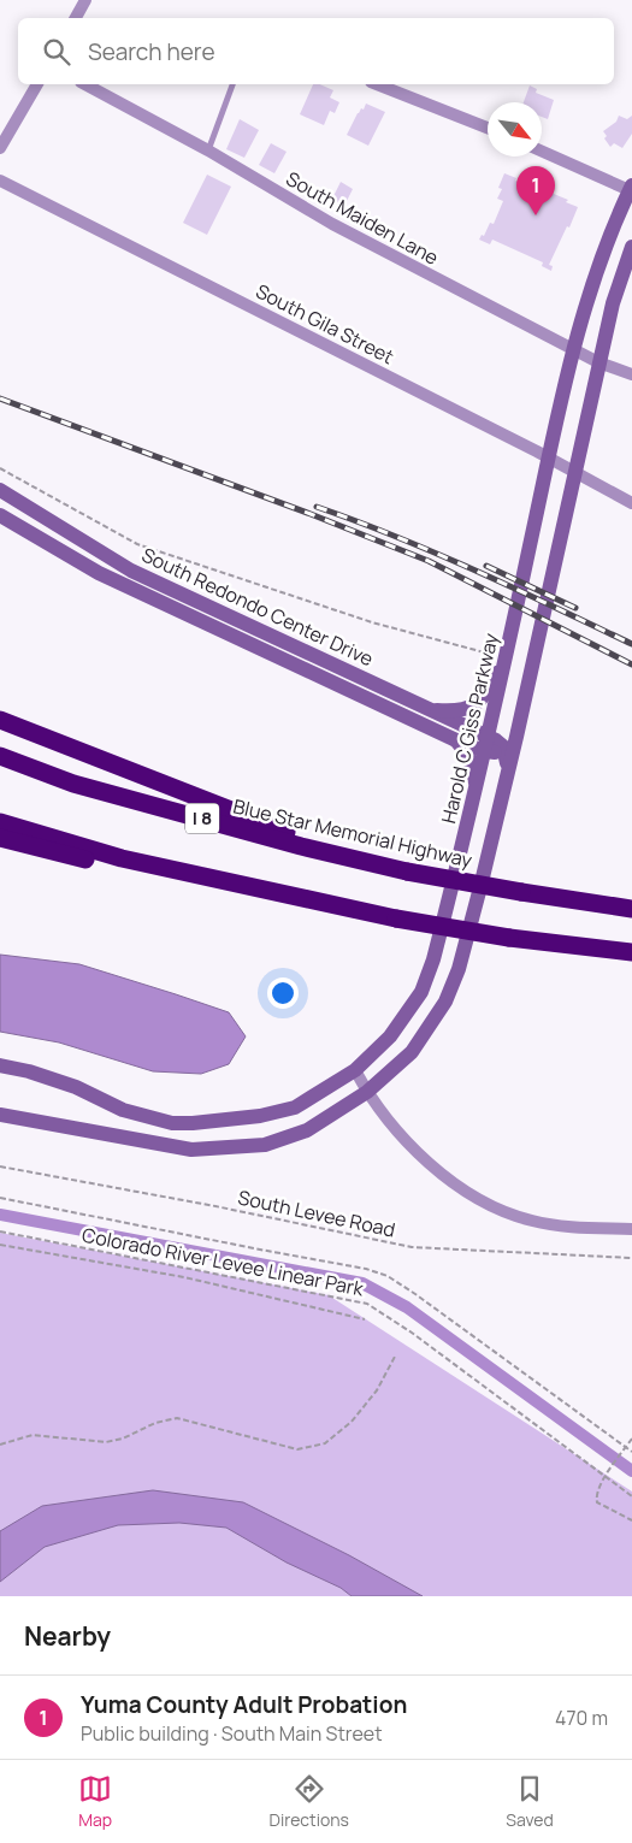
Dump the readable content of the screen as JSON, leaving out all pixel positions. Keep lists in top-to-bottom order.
{
  "streets": {
    "highway": ["I 8", "Blue Star Memorial Highway"],
    "main road": ["South Redondo Center Drive", "Harold C Giss Parkway"],
    "street": ["South Maiden Lane", "South Gila Street"],
    "path": ["South Levee Road", "Colorado River Levee Linear Park"]
  },
  "crossings": [
    ["South Maiden Lane", "Harold C Giss Parkway"],
    ["South Gila Street", "Harold C Giss Parkway"],
    ["South Redondo Center Drive", "Harold C Giss Parkway"]
  ],
  "north": "bottom right",
  "page": {
    "search": "Search here",
    "pins": "1",
    "heading": "Nearby",
    "list": [
      {
        "mark": "1",
        "name": "Yuma County Adult Probation",
        "note": "Public building · South Main Street",
        "value": "470 m"
      }
    ],
    "nav": ["Map", "Directions", "Saved"]
  }
}
